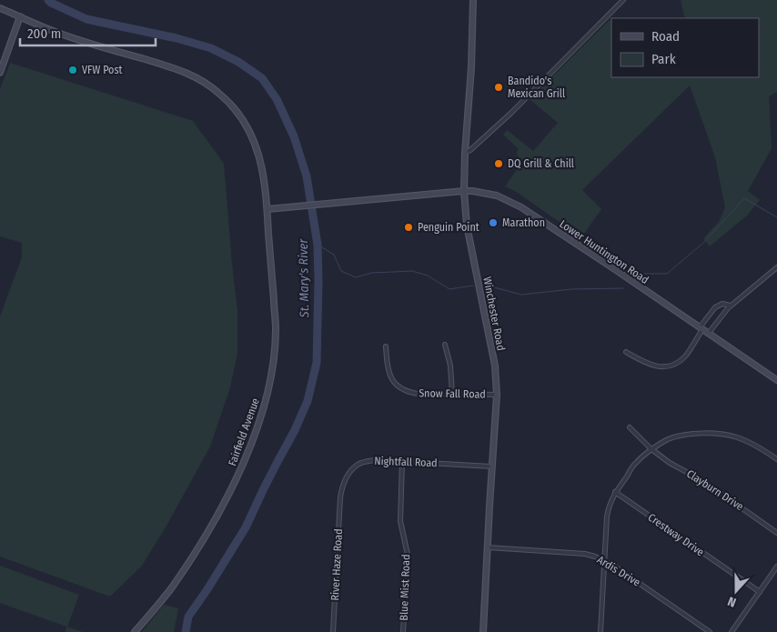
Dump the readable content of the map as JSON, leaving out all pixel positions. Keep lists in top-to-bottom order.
{
  "streets": {
    "main road": ["Lower Huntington Road", "Winchester Road", "Fairfield Avenue"],
    "street": [
      "Snow Fall Road",
      "Nightfall Road",
      "Clayburn Drive",
      "Crestway Drive",
      "River Haze Road",
      "Ardis Drive",
      "Blue Mist Road"
    ]
  },
  "crossings": [
    ["Lower Huntington Road", "Winchester Road"],
    ["Lower Huntington Road", "Fairfield Avenue"],
    ["Winchester Road", "Snow Fall Road"],
    ["Winchester Road", "Nightfall Road"],
    ["Winchester Road", "Ardis Drive"],
    ["Nightfall Road", "River Haze Road"],
    ["Nightfall Road", "Blue Mist Road"]
  ],
  "water": ["St. Mary's River"],
  "places": [
    "VFW Post",
    "Bandido's Mexican Grill",
    "DQ Grill & Chill",
    "Marathon",
    "Penguin Point"
  ],
  "legend": ["Road", "Park"],
  "scale_bar": "200 m",
  "north": "bottom"
}
